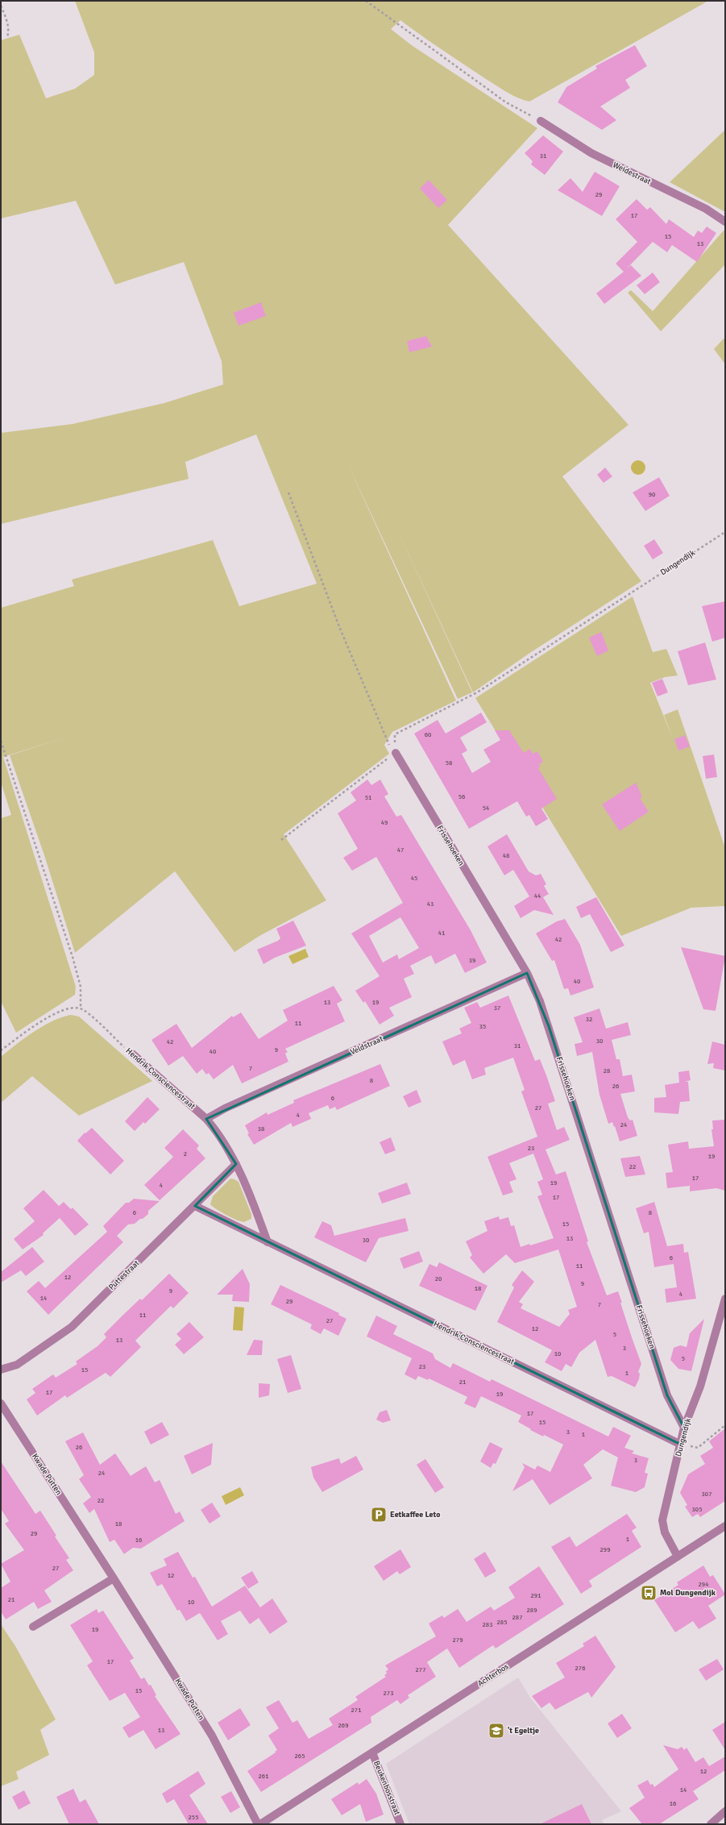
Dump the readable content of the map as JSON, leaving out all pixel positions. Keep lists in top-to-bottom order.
{
  "streets": {
    "street": [
      "Weidestraat",
      "Dungendijk",
      "Frissehoeken",
      "Veldstraat",
      "Hendrik Consciencestraat",
      "Puttestraat",
      "Kwade Putten",
      "Achterbos",
      "Beukenbosstraat"
    ]
  },
  "crossings": [
    ["Dungendijk", "Frissehoeken"],
    ["Dungendijk", "Hendrik Consciencestraat"],
    ["Dungendijk", "Achterbos"],
    ["Frissehoeken", "Veldstraat"],
    ["Veldstraat", "Hendrik Consciencestraat"],
    ["Hendrik Consciencestraat", "Puttestraat"],
    ["Kwade Putten", "Achterbos"],
    ["Achterbos", "Beukenbosstraat"]
  ],
  "places": {
    "parking": ["Eetkaffee Leto"],
    "bus stop": ["Mol Dungendijk"],
    "school or university": ["'t Egeltje"]
  },
  "house_numbers": [
    "31",
    "29",
    "17",
    "15",
    "13",
    "90",
    "60",
    "58",
    "56",
    "51",
    "54",
    "49",
    "47",
    "48",
    "45",
    "44",
    "43",
    "41",
    "42",
    "39",
    "40",
    "13",
    "19",
    "37",
    "32",
    "11",
    "35",
    "30",
    "42",
    "31",
    "9",
    "40",
    "7",
    "28",
    "8",
    "26",
    "6",
    "27",
    "4",
    "24",
    "38",
    "23",
    "2",
    "19",
    "22",
    "17",
    "19",
    "4",
    "17",
    "6",
    "8",
    "15",
    "13",
    "30",
    "6",
    "11",
    "12",
    "20",
    "9",
    "18",
    "9",
    "4",
    "14",
    "29",
    "7",
    "11",
    "27",
    "12",
    "5",
    "13",
    "3",
    "10",
    "5",
    "23",
    "15",
    "1",
    "21",
    "17",
    "19",
    "17",
    "15",
    "3",
    "1",
    "26",
    "3",
    "24",
    "307",
    "22",
    "305",
    "18",
    "29",
    "1",
    "16",
    "299",
    "27",
    "12",
    "294",
    "291",
    "21",
    "10",
    "289",
    "287",
    "285",
    "283",
    "19",
    "279",
    "17",
    "276",
    "277",
    "15",
    "273",
    "271",
    "269",
    "13",
    "265",
    "12",
    "261",
    "14",
    "16",
    "255"
  ]
}
